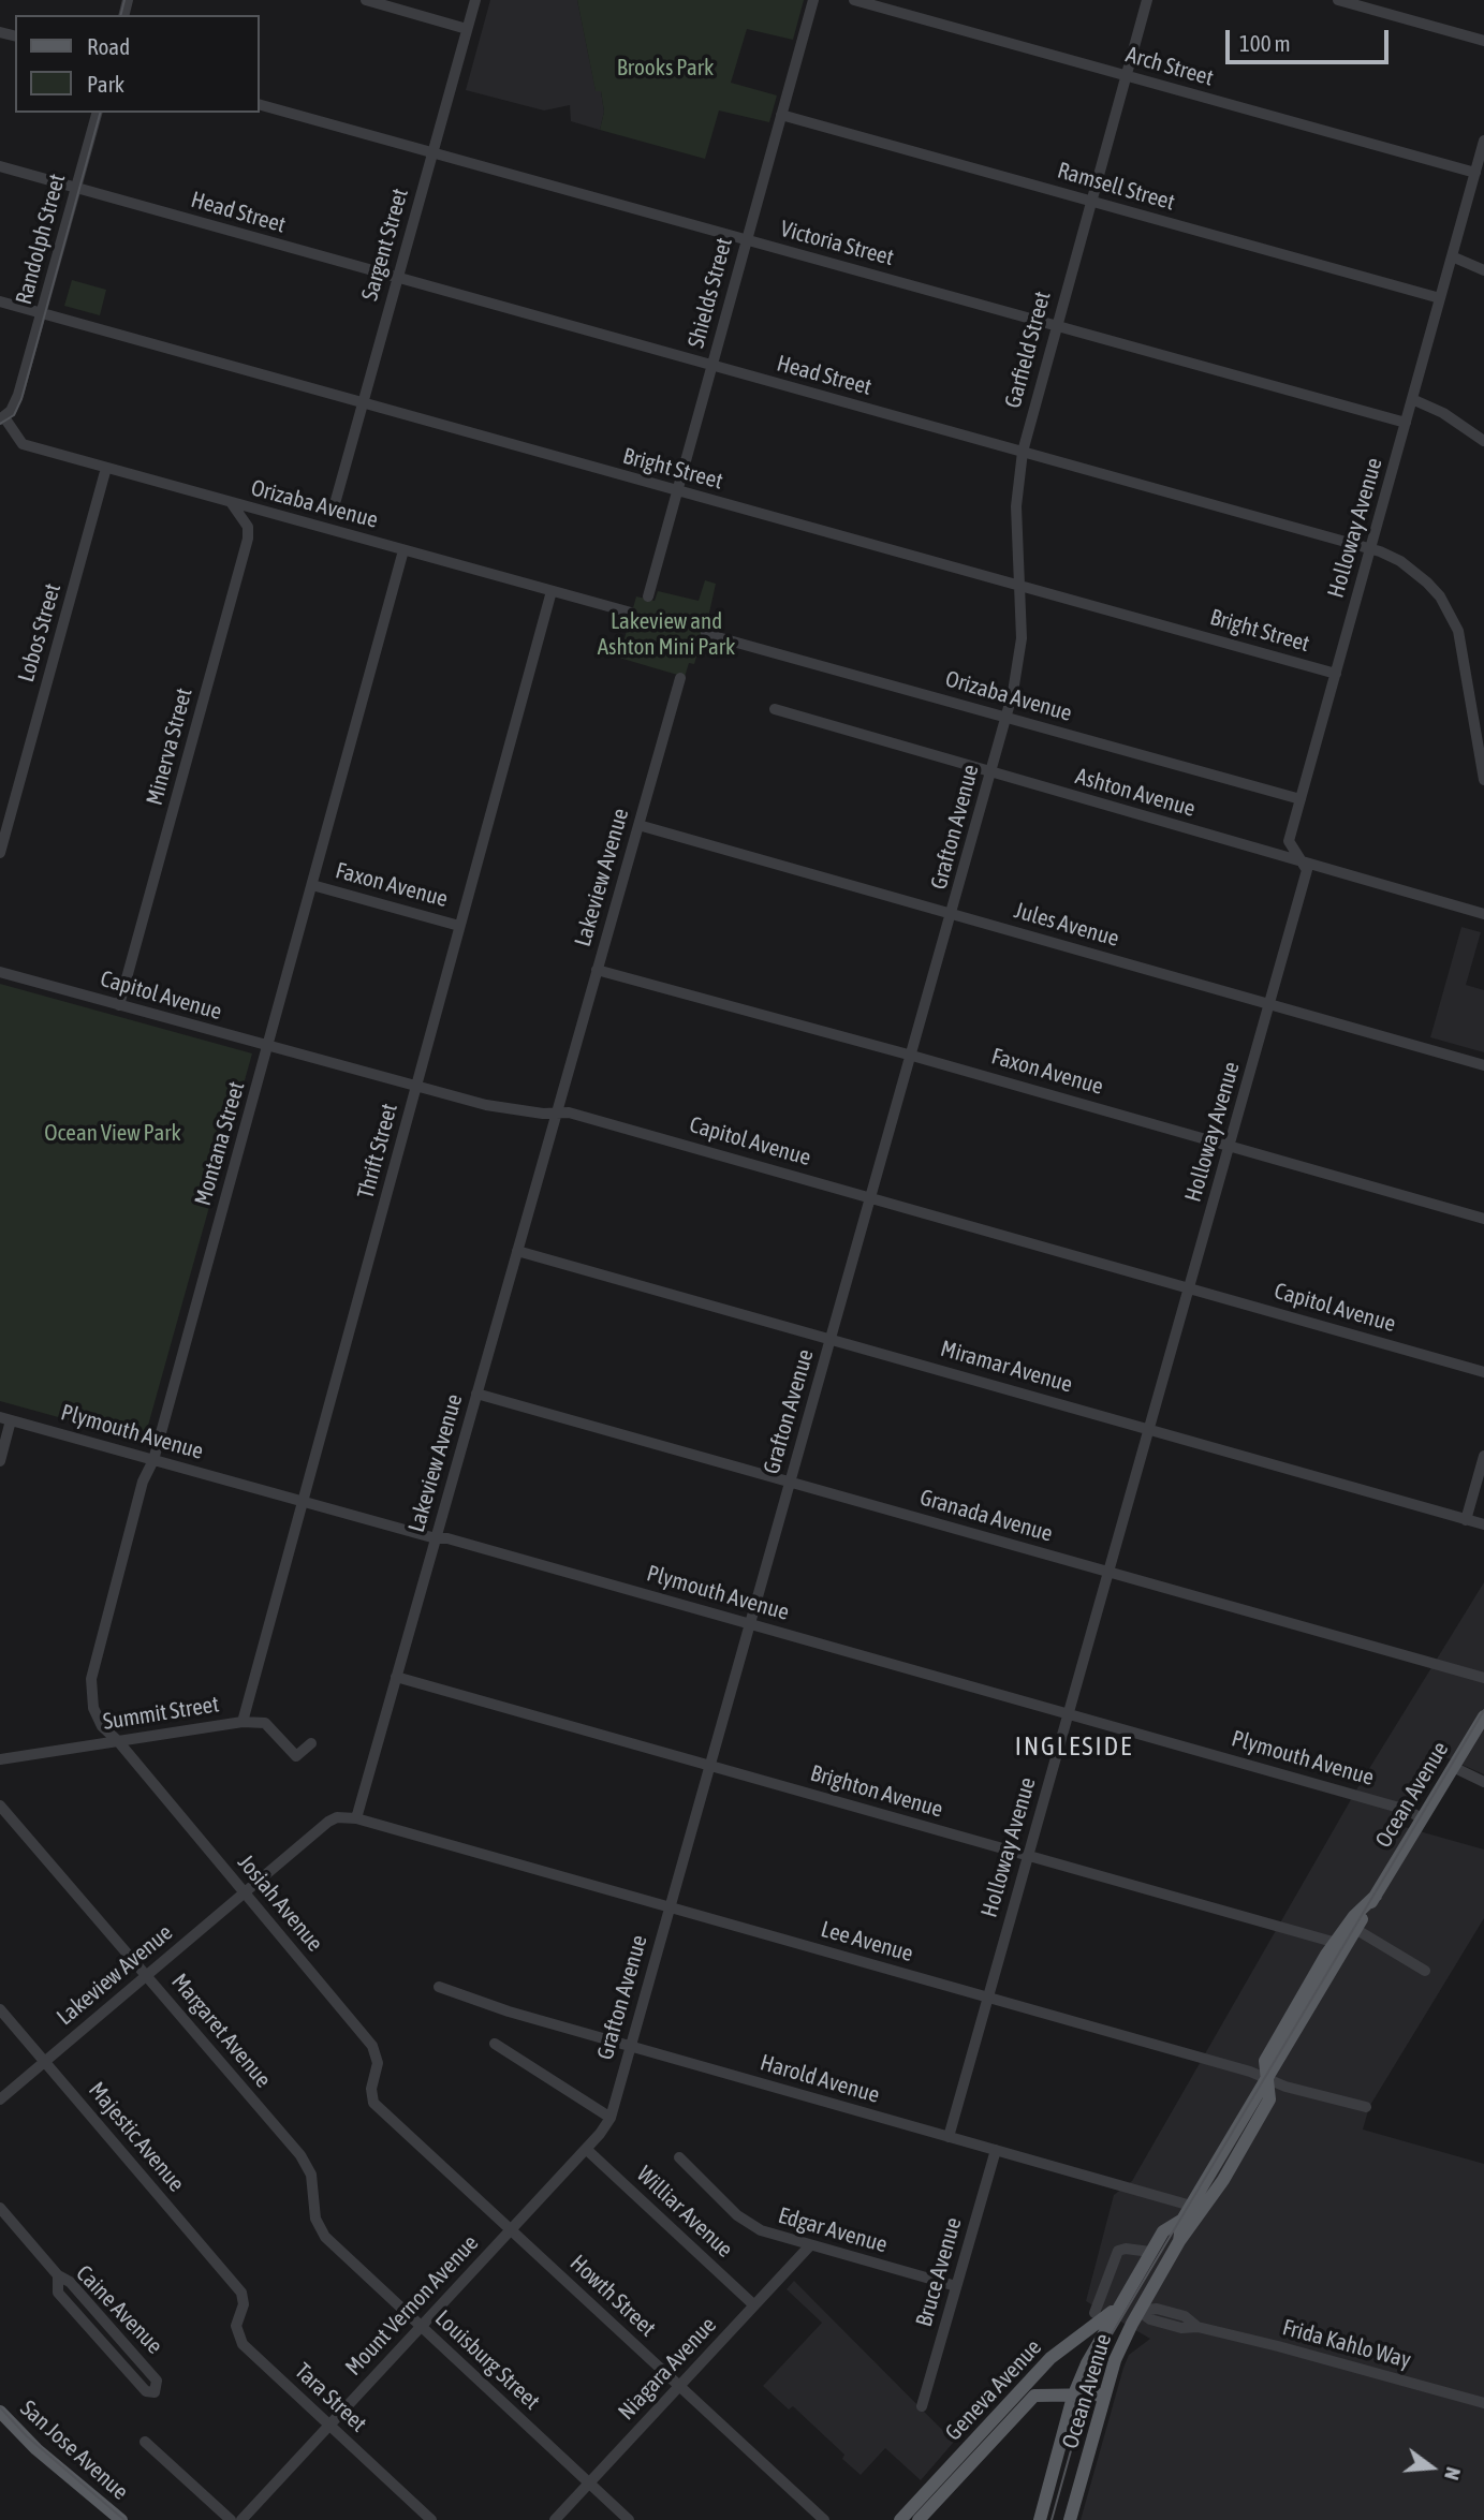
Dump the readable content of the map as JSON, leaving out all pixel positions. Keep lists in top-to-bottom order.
{
  "streets": {
    "main road": ["Ocean Avenue", "Geneva Avenue", "San Jose Avenue"],
    "street": [
      "Arch Street",
      "Ramsell Street",
      "Head Street",
      "Randolph Street",
      "Victoria Street",
      "Sargent Street",
      "Shields Street",
      "Garfield Street",
      "Bright Street",
      "Orizaba Avenue",
      "Holloway Avenue",
      "Lobos Street",
      "Minerva Street",
      "Ashton Avenue",
      "Grafton Avenue",
      "Lakeview Avenue",
      "Faxon Avenue",
      "Jules Avenue",
      "Capitol Avenue",
      "Montana Street",
      "Thrift Street",
      "Miramar Avenue",
      "Plymouth Avenue",
      "Granada Avenue",
      "Summit Street",
      "Brighton Avenue",
      "Josiah Avenue",
      "Lee Avenue",
      "Margaret Avenue",
      "Harold Avenue",
      "Majestic Avenue",
      "Williar Avenue",
      "Edgar Avenue",
      "Bruce Avenue",
      "Howth Street",
      "Mount Vernon Avenue",
      "Caine Avenue",
      "Frida Kahlo Way",
      "Louisburg Street",
      "Niagara Avenue",
      "Tara Street"
    ]
  },
  "crossings": [
    ["Arch Street", "Garfield Street"],
    ["Arch Street", "Holloway Avenue"],
    ["Ramsell Street", "Shields Street"],
    ["Ramsell Street", "Garfield Street"],
    ["Ramsell Street", "Holloway Avenue"],
    ["Head Street", "Randolph Street"],
    ["Head Street", "Sargent Street"],
    ["Head Street", "Shields Street"],
    ["Head Street", "Garfield Street"],
    ["Head Street", "Holloway Avenue"],
    ["Randolph Street", "Bright Street"],
    ["Randolph Street", "Orizaba Avenue"],
    ["Victoria Street", "Sargent Street"],
    ["Victoria Street", "Shields Street"],
    ["Victoria Street", "Garfield Street"],
    ["Victoria Street", "Holloway Avenue"],
    ["Sargent Street", "Bright Street"],
    ["Shields Street", "Bright Street"],
    ["Garfield Street", "Bright Street"],
    ["Garfield Street", "Orizaba Avenue"],
    ["Garfield Street", "Grafton Avenue"],
    ["Bright Street", "Holloway Avenue"],
    ["Orizaba Avenue", "Holloway Avenue"],
    ["Orizaba Avenue", "Lobos Street"],
    ["Orizaba Avenue", "Minerva Street"],
    ["Orizaba Avenue", "Grafton Avenue"],
    ["Orizaba Avenue", "Montana Street"],
    ["Orizaba Avenue", "Thrift Street"],
    ["Holloway Avenue", "Ashton Avenue"],
    ["Holloway Avenue", "Faxon Avenue"],
    ["Holloway Avenue", "Jules Avenue"],
    ["Holloway Avenue", "Capitol Avenue"],
    ["Holloway Avenue", "Miramar Avenue"],
    ["Holloway Avenue", "Plymouth Avenue"],
    ["Holloway Avenue", "Granada Avenue"],
    ["Holloway Avenue", "Brighton Avenue"],
    ["Holloway Avenue", "Lee Avenue"],
    ["Holloway Avenue", "Harold Avenue"],
    ["Minerva Street", "Capitol Avenue"],
    ["Ashton Avenue", "Grafton Avenue"],
    ["Grafton Avenue", "Faxon Avenue"],
    ["Grafton Avenue", "Jules Avenue"],
    ["Grafton Avenue", "Capitol Avenue"],
    ["Grafton Avenue", "Miramar Avenue"],
    ["Grafton Avenue", "Plymouth Avenue"],
    ["Grafton Avenue", "Granada Avenue"],
    ["Grafton Avenue", "Brighton Avenue"],
    ["Grafton Avenue", "Lee Avenue"],
    ["Grafton Avenue", "Harold Avenue"],
    ["Grafton Avenue", "Mount Vernon Avenue"],
    ["Lakeview Avenue", "Faxon Avenue"],
    ["Lakeview Avenue", "Jules Avenue"],
    ["Lakeview Avenue", "Capitol Avenue"],
    ["Lakeview Avenue", "Miramar Avenue"],
    ["Lakeview Avenue", "Plymouth Avenue"],
    ["Lakeview Avenue", "Granada Avenue"],
    ["Lakeview Avenue", "Brighton Avenue"],
    ["Lakeview Avenue", "Josiah Avenue"],
    ["Lakeview Avenue", "Lee Avenue"],
    ["Lakeview Avenue", "Margaret Avenue"],
    ["Lakeview Avenue", "Majestic Avenue"],
    ["Faxon Avenue", "Montana Street"],
    ["Faxon Avenue", "Thrift Street"],
    ["Capitol Avenue", "Montana Street"],
    ["Capitol Avenue", "Thrift Street"],
    ["Montana Street", "Plymouth Avenue"],
    ["Montana Street", "Summit Street"],
    ["Montana Street", "Josiah Avenue"],
    ["Thrift Street", "Plymouth Avenue"],
    ["Thrift Street", "Summit Street"],
    ["Plymouth Avenue", "Ocean Avenue"],
    ["Summit Street", "Josiah Avenue"],
    ["Brighton Avenue", "Ocean Avenue"],
    ["Ocean Avenue", "Lee Avenue"],
    ["Ocean Avenue", "Harold Avenue"],
    ["Ocean Avenue", "Frida Kahlo Way"],
    ["Ocean Avenue", "Geneva Avenue"],
    ["Josiah Avenue", "Howth Street"],
    ["Margaret Avenue", "Louisburg Street"],
    ["Harold Avenue", "Bruce Avenue"],
    ["Majestic Avenue", "Tara Street"],
    ["Williar Avenue", "Mount Vernon Avenue"],
    ["Williar Avenue", "Niagara Avenue"],
    ["Edgar Avenue", "Bruce Avenue"],
    ["Edgar Avenue", "Niagara Avenue"],
    ["Howth Street", "Mount Vernon Avenue"],
    ["Howth Street", "Niagara Avenue"],
    ["Mount Vernon Avenue", "Louisburg Street"],
    ["Mount Vernon Avenue", "Tara Street"],
    ["Frida Kahlo Way", "Geneva Avenue"],
    ["Louisburg Street", "Niagara Avenue"]
  ],
  "districts": ["INGLESIDE"],
  "parks": ["Brooks Park", "Lakeview and Ashton Mini Park", "Ocean View Park"],
  "legend": ["Road", "Park"],
  "scale_bar": "100 m",
  "north": "right"
}
